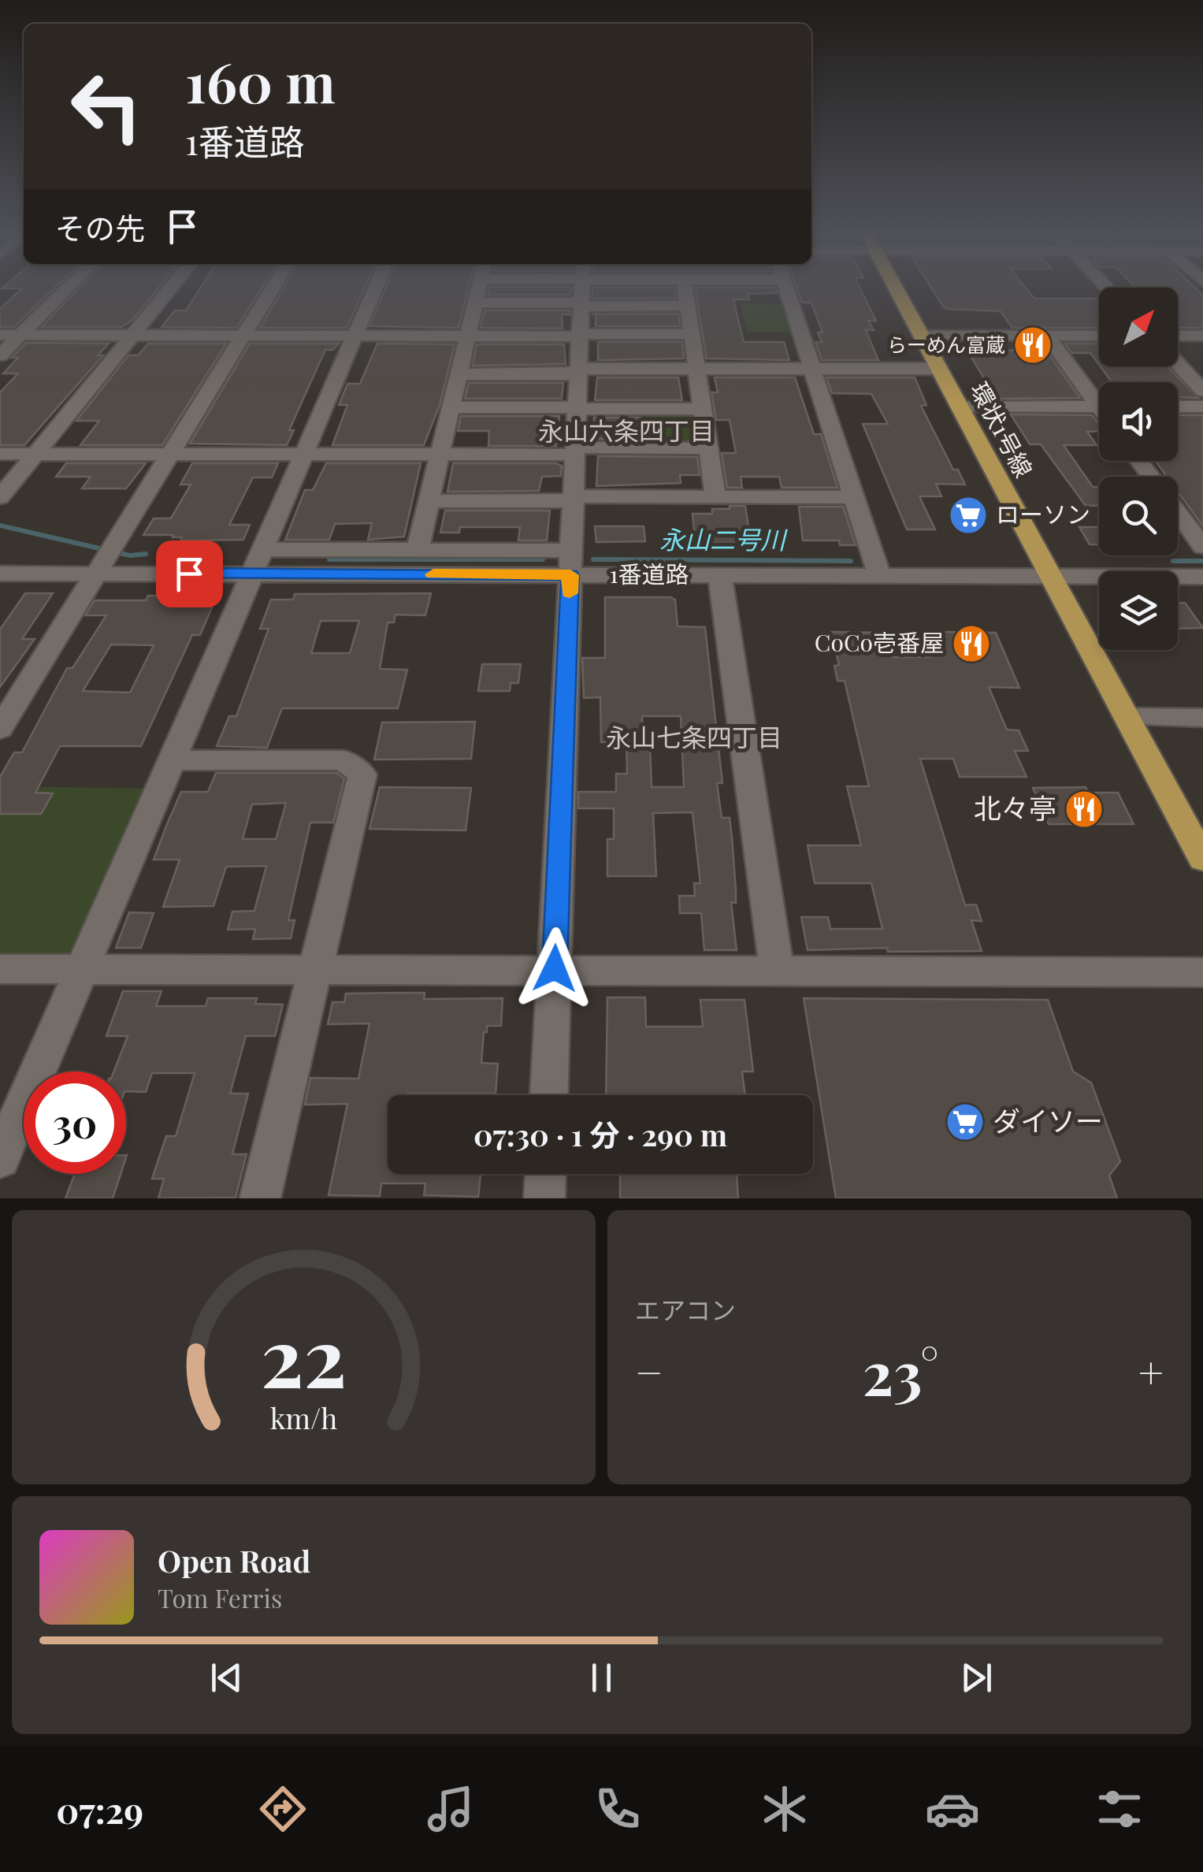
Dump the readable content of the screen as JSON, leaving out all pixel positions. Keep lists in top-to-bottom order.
{
  "streets": {
    "main road": ["環状1号線"],
    "street": ["1番道路"]
  },
  "crossings": [
    ["環状1号線", "1番道路"]
  ],
  "districts": ["永山六条四丁目", "永山七条四丁目"],
  "water": ["永山二号川"],
  "places": {
    "restaurant": ["らーめん富蔵", "CoCo壱番屋", "北々亭"],
    "supermarket": ["ローソン", "ダイソー"]
  },
  "north": "top right",
  "page": {
    "turn": ["160 m", "1番道路"],
    "then": "その先",
    "limit": "30",
    "trip": "07:30 · 1 分 · 290 m",
    "tile": "エアコン",
    "heat": ["−", "23°", "+"],
    "song": ["Open Road", "Tom Ferris"],
    "tabs": "07:29",
    "gauge": ["22", "km/h"]
  }
}
